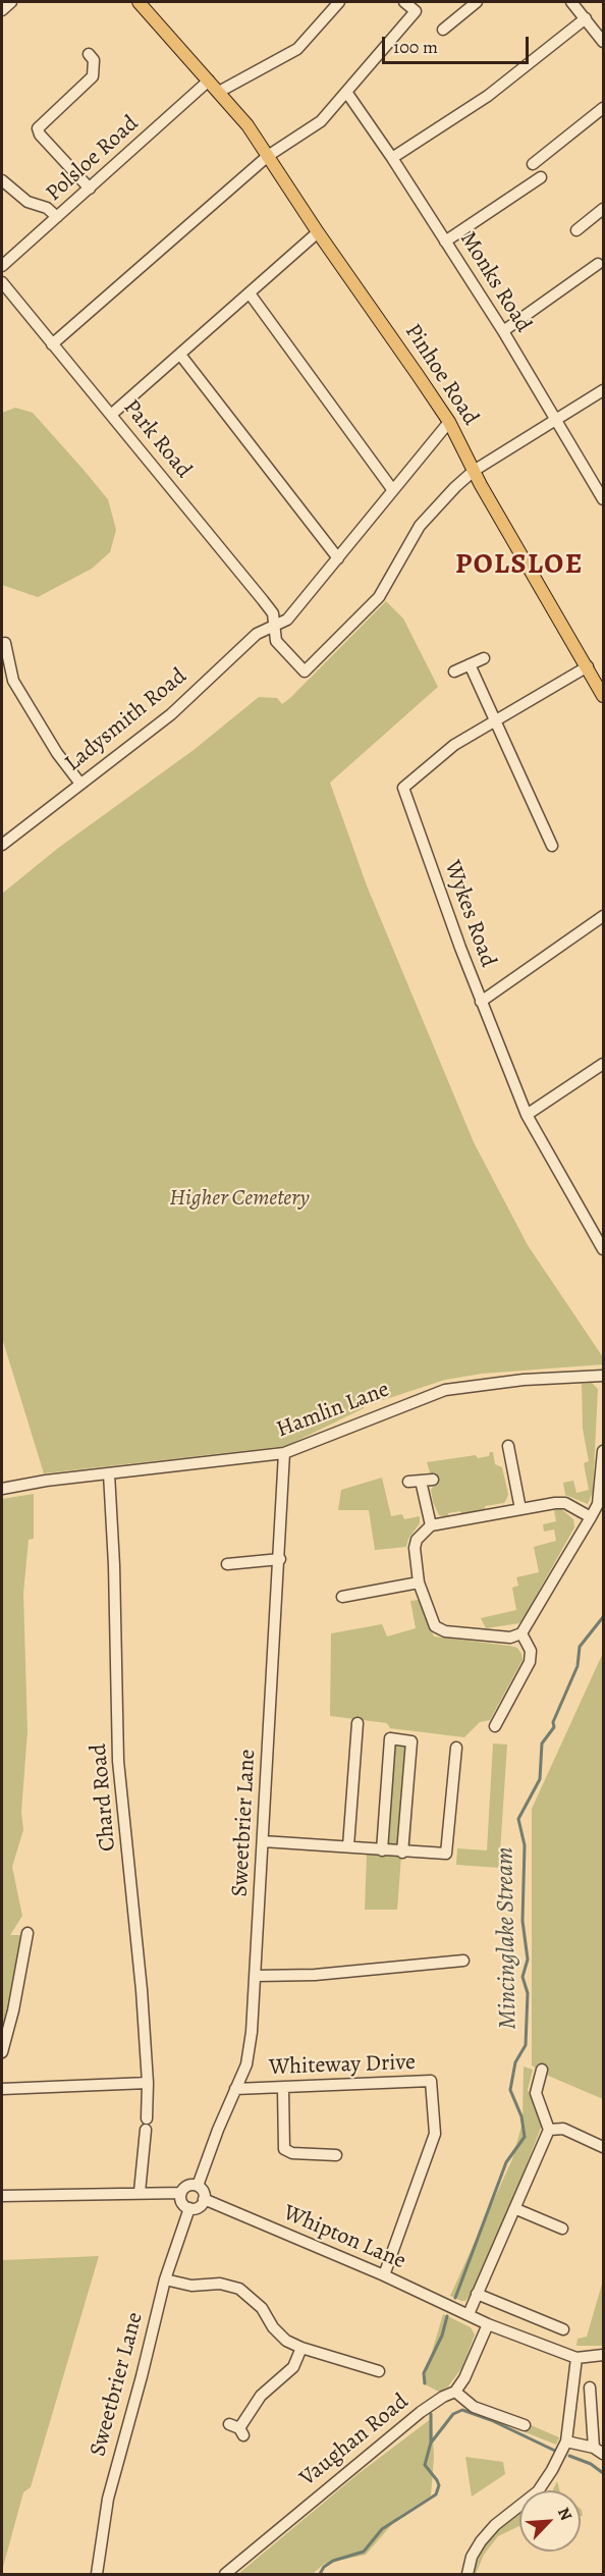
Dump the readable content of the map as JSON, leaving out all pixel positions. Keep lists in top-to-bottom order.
{
  "streets": {
    "main road": ["Pinhoe Road"],
    "street": [
      "Polsloe Road",
      "Monks Road",
      "Park Road",
      "Ladysmith Road",
      "Wykes Road",
      "Hamlin Lane",
      "Chard Road",
      "Sweetbrier Lane",
      "Whiteway Drive",
      "Whipton Lane",
      "Vaughan Road"
    ]
  },
  "crossings": [
    ["Polsloe Road", "Pinhoe Road"],
    ["Pinhoe Road", "Park Road"],
    ["Pinhoe Road", "Ladysmith Road"],
    ["Pinhoe Road", "Wykes Road"],
    ["Park Road", "Ladysmith Road"],
    ["Hamlin Lane", "Chard Road"],
    ["Hamlin Lane", "Sweetbrier Lane"],
    ["Sweetbrier Lane", "Whiteway Drive"],
    ["Sweetbrier Lane", "Whipton Lane"],
    ["Whiteway Drive", "Whipton Lane"]
  ],
  "districts": ["POLSLOE"],
  "water": ["Mincinglake Stream"],
  "parks": ["Higher Cemetery"],
  "scale_bar": "100 m",
  "north": "top right"
}
